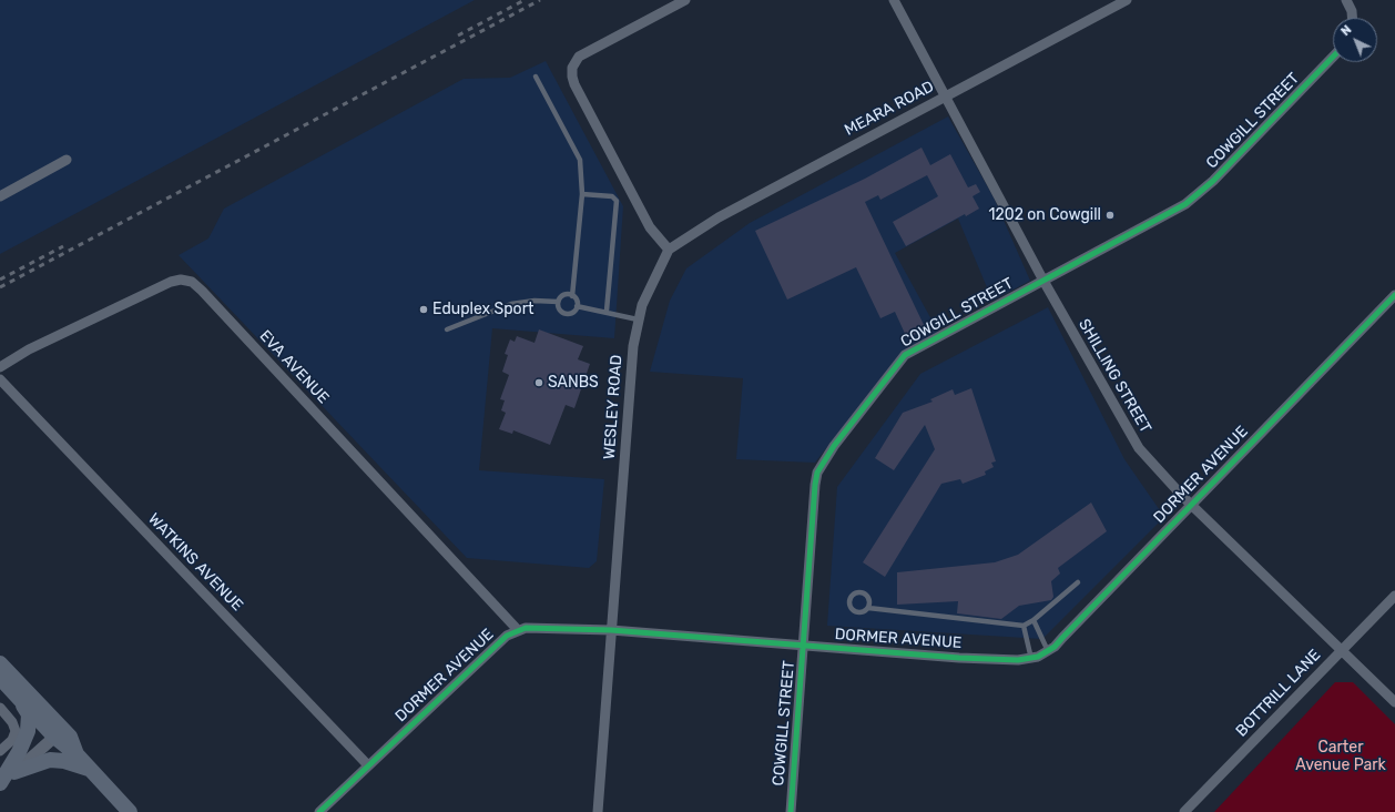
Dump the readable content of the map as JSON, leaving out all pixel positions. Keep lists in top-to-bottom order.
{
  "streets": {
    "street": [
      "MEARA ROAD",
      "COWGILL STREET",
      "EVA AVENUE",
      "SHILLING STREET",
      "WESLEY ROAD",
      "DORMER AVENUE",
      "WATKINS AVENUE",
      "BOTTRILL LANE"
    ]
  },
  "crossings": [
    ["MEARA ROAD", "SHILLING STREET"],
    ["MEARA ROAD", "WESLEY ROAD"],
    ["COWGILL STREET", "SHILLING STREET"],
    ["COWGILL STREET", "DORMER AVENUE"],
    ["EVA AVENUE", "DORMER AVENUE"],
    ["SHILLING STREET", "DORMER AVENUE"],
    ["SHILLING STREET", "BOTTRILL LANE"],
    ["WESLEY ROAD", "DORMER AVENUE"],
    ["DORMER AVENUE", "WATKINS AVENUE"]
  ],
  "parks": ["Carter Avenue Park"],
  "places": ["1202 on Cowgill", "Eduplex Sport", "SANBS"],
  "north": "top left"
}
